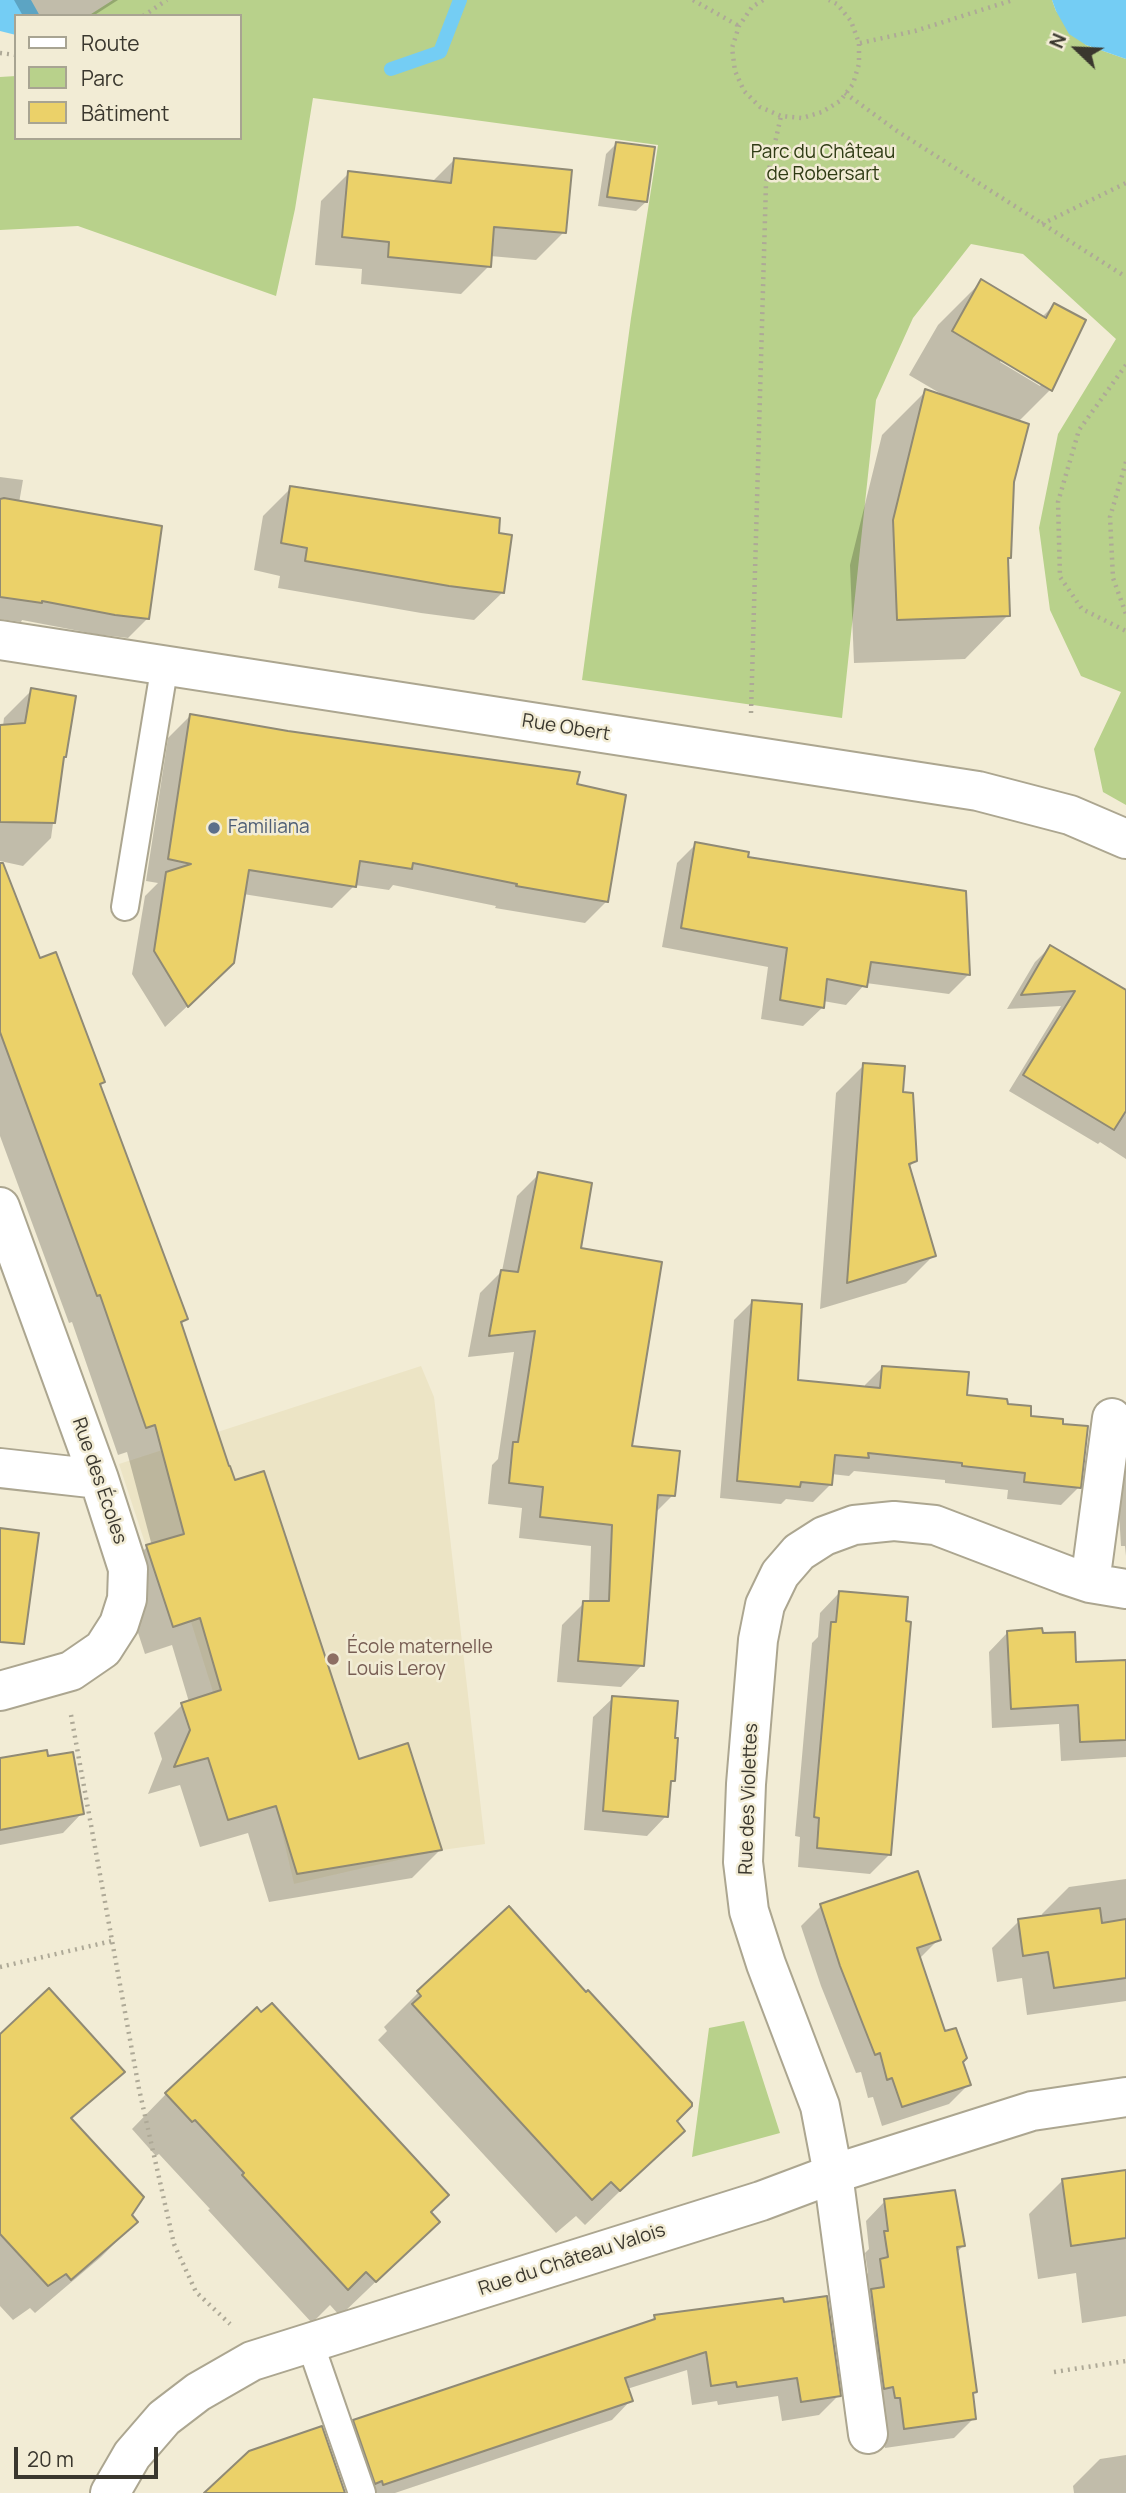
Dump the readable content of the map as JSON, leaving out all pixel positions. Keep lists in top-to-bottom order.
{
  "streets": {
    "street": [
      "Rue Obert",
      "Rue des Écoles",
      "Rue des Violettes",
      "Rue du Château Valois"
    ]
  },
  "crossings": [
    ["Rue des Violettes", "Rue du Château Valois"]
  ],
  "parks": ["Parc du Château de Robersart"],
  "places": ["Familiana", "École maternelle Louis Leroy"],
  "legend": ["Route", "Parc", "Bâtiment"],
  "scale_bar": "20 m",
  "north": "top left"
}
